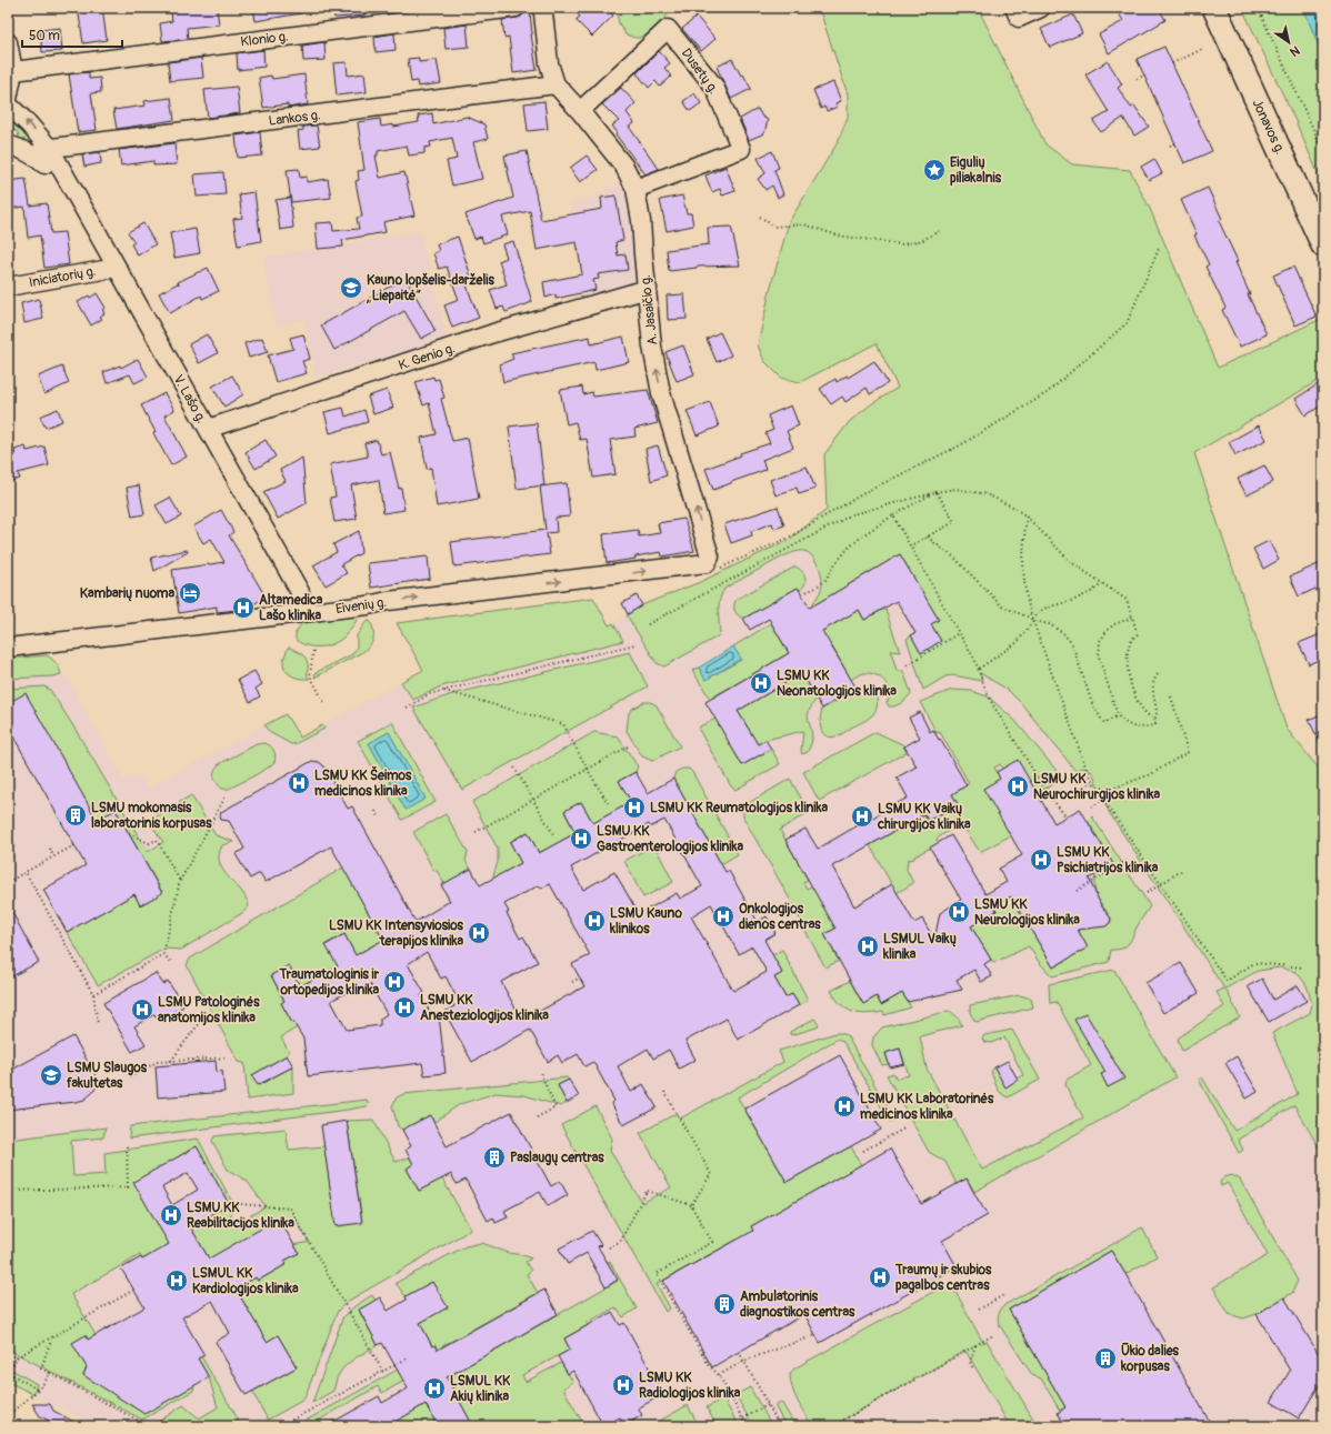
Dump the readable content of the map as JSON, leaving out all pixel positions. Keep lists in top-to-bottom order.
{
  "streets": {
    "main road": ["Jonavos g."],
    "street": [
      "Klonio g.",
      "Dusetų g.",
      "Lankos g.",
      "Iniciatorių g.",
      "A. Jasaičio g.",
      "K. Genio g.",
      "V. Lašo g.",
      "Eivenių g."
    ]
  },
  "crossings": [
    ["Dusetų g.", "A. Jasaičio g."],
    ["Lankos g.", "A. Jasaičio g."],
    ["Lankos g.", "V. Lašo g."],
    ["Iniciatorių g.", "V. Lašo g."],
    ["A. Jasaičio g.", "K. Genio g."],
    ["A. Jasaičio g.", "Eivenių g."],
    ["K. Genio g.", "V. Lašo g."],
    ["V. Lašo g.", "Eivenių g."]
  ],
  "one_way": ["A. Jasaičio g.", "Eivenių g."],
  "places": {
    "place": ["Eigulių piliakalnis"],
    "school or university": ["Kauno lopšelis-darželis „Liepaitė“", "LSMU Slaugos fakultetas"],
    "hotel": ["Kambarių nuoma"],
    "hospital": [
      "Altamedica Lašo klinika",
      "LSMU KK Neonatologijos klinika",
      "LSMU KK Šeimos medicinos klinika",
      "LSMU KK Neurochirurgijos klinika",
      "LSMU KK Reumatologijos klinika",
      "LSMU KK Vaikų chirurgijos klinika",
      "LSMU KK Gastroenterologijos klinika",
      "LSMU KK Psichiatrijos klinika",
      "LSMU KK Neurologijos klinika",
      "Onkologijos dienos centras",
      "LSMU Kauno klinikos",
      "LSMU KK Intensyviosios terapijos klinika",
      "LSMUL Vaikų klinika",
      "Traumatologinis ir ortopedijos klinika",
      "LSMU KK Anesteziologijos klinika",
      "LSMU Patologinės anatomijos klinika",
      "LSMU KK Laboratorinės medicinos klinika",
      "LSMU KK Reabilitacijos klinika",
      "Traumų ir skubios pagalbos centras",
      "LSMUL KK Kardiologijos klinika",
      "LSMU KK Radiologijos klinika",
      "LSMUL KK Akių klinika"
    ],
    "building": [
      "LSMU mokomasis laboratorinis korpusas",
      "Paslaugų centras",
      "Ambulatorinis diagnostikos centras",
      "Ūkio dalies korpusas"
    ]
  },
  "scale_bar": "50 m",
  "north": "bottom right"
}
